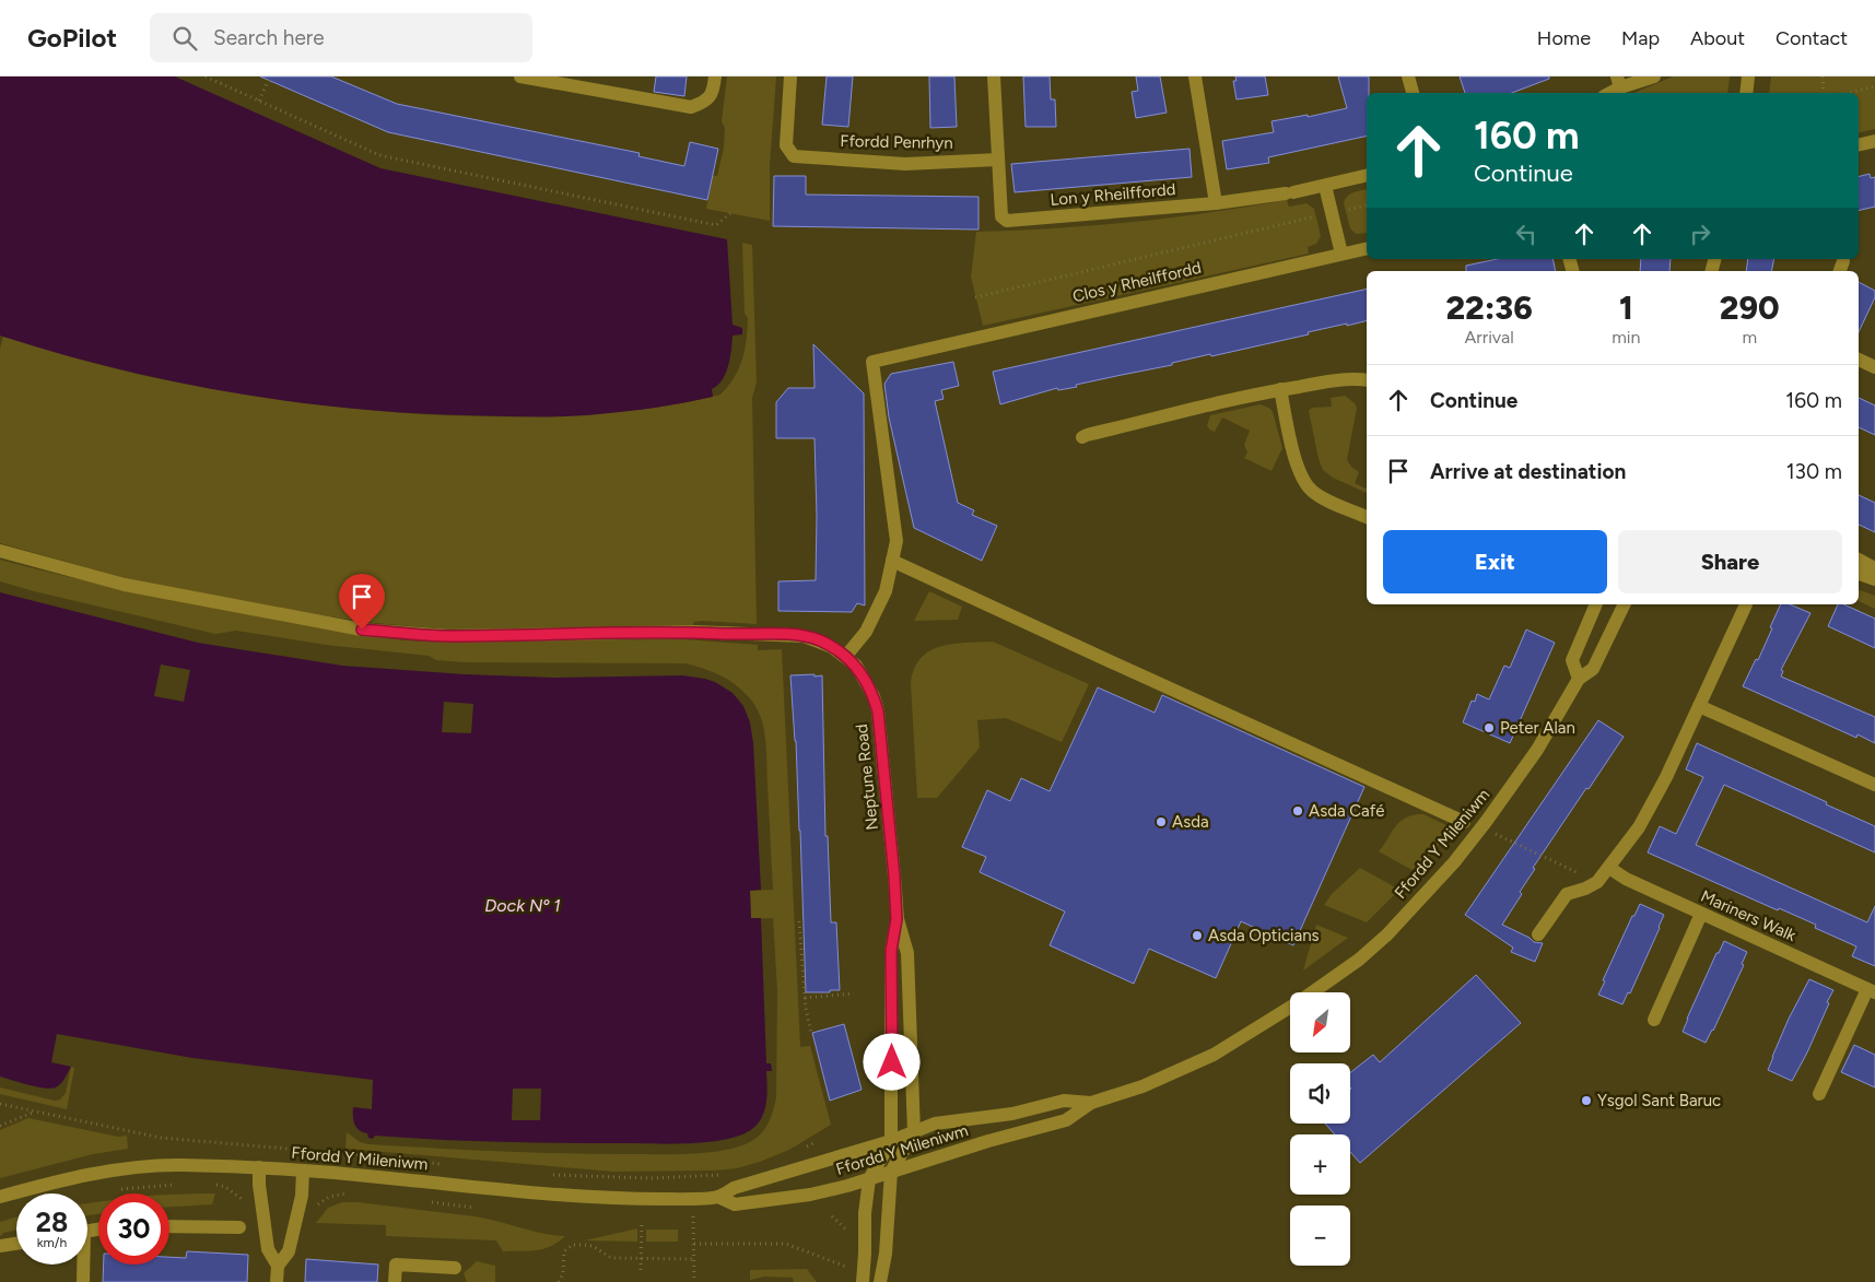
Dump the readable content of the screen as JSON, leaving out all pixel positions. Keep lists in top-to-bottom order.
{
  "streets": {
    "street": [
      "Ffordd Penrhyn",
      "Lon y Rheilffordd",
      "Clos y Rheilffordd",
      "Neptune Road",
      "Ffordd Y Mileniwm",
      "Mariners Walk"
    ]
  },
  "crossings": [
    ["Ffordd Penrhyn", "Lon y Rheilffordd"],
    ["Neptune Road", "Ffordd Y Mileniwm"]
  ],
  "water": ["Dock Nº 1"],
  "places": [
    "Peter Alan",
    "Asda Café",
    "Asda",
    "Asda Opticians",
    "Ysgol Sant Baruc"
  ],
  "north": "bottom left",
  "page": {
    "header": "GoPilot",
    "search": "Search here",
    "nav": [
      "Home",
      "Map",
      "About",
      "Contact"
    ],
    "turn": ["160 m", "Continue"],
    "eta": [
      "22:36",
      "Arrival",
      "1",
      "min",
      "290",
      "m"
    ],
    "list": [
      {
        "name": "Continue",
        "value": "160 m"
      },
      {
        "name": "Arrive at destination",
        "value": "130 m"
      }
    ],
    "buttons": ["Exit", "Share"],
    "map_buttons": ["+", "−"],
    "speed": "28 km/h",
    "limit": "30"
  }
}
